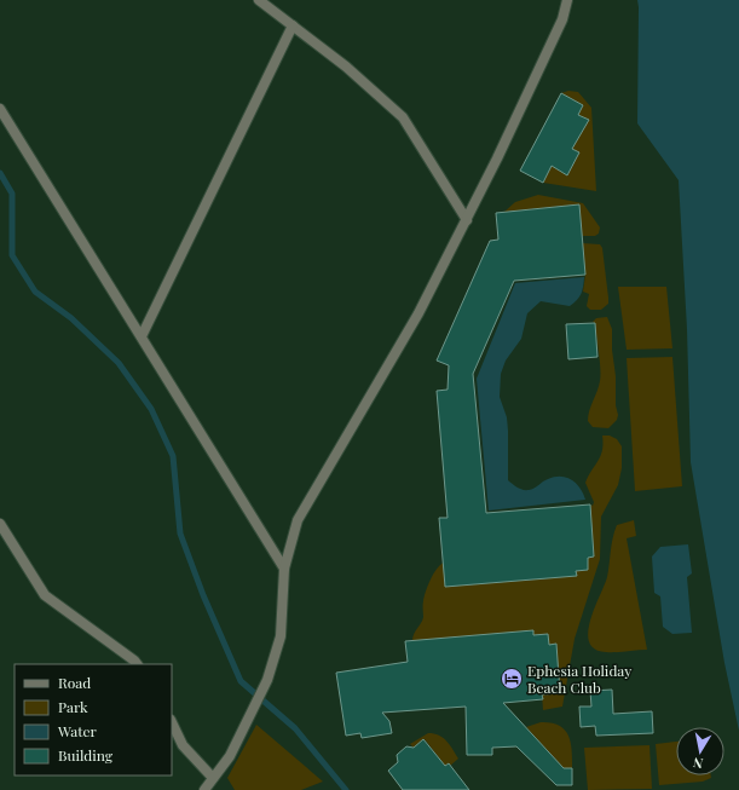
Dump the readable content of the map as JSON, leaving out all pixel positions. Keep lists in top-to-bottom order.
{
  "places": {
    "hotel": ["Ephesia Holiday Beach Club"]
  },
  "legend": [
    "Road",
    "Park",
    "Water",
    "Building"
  ],
  "north": "bottom"
}
